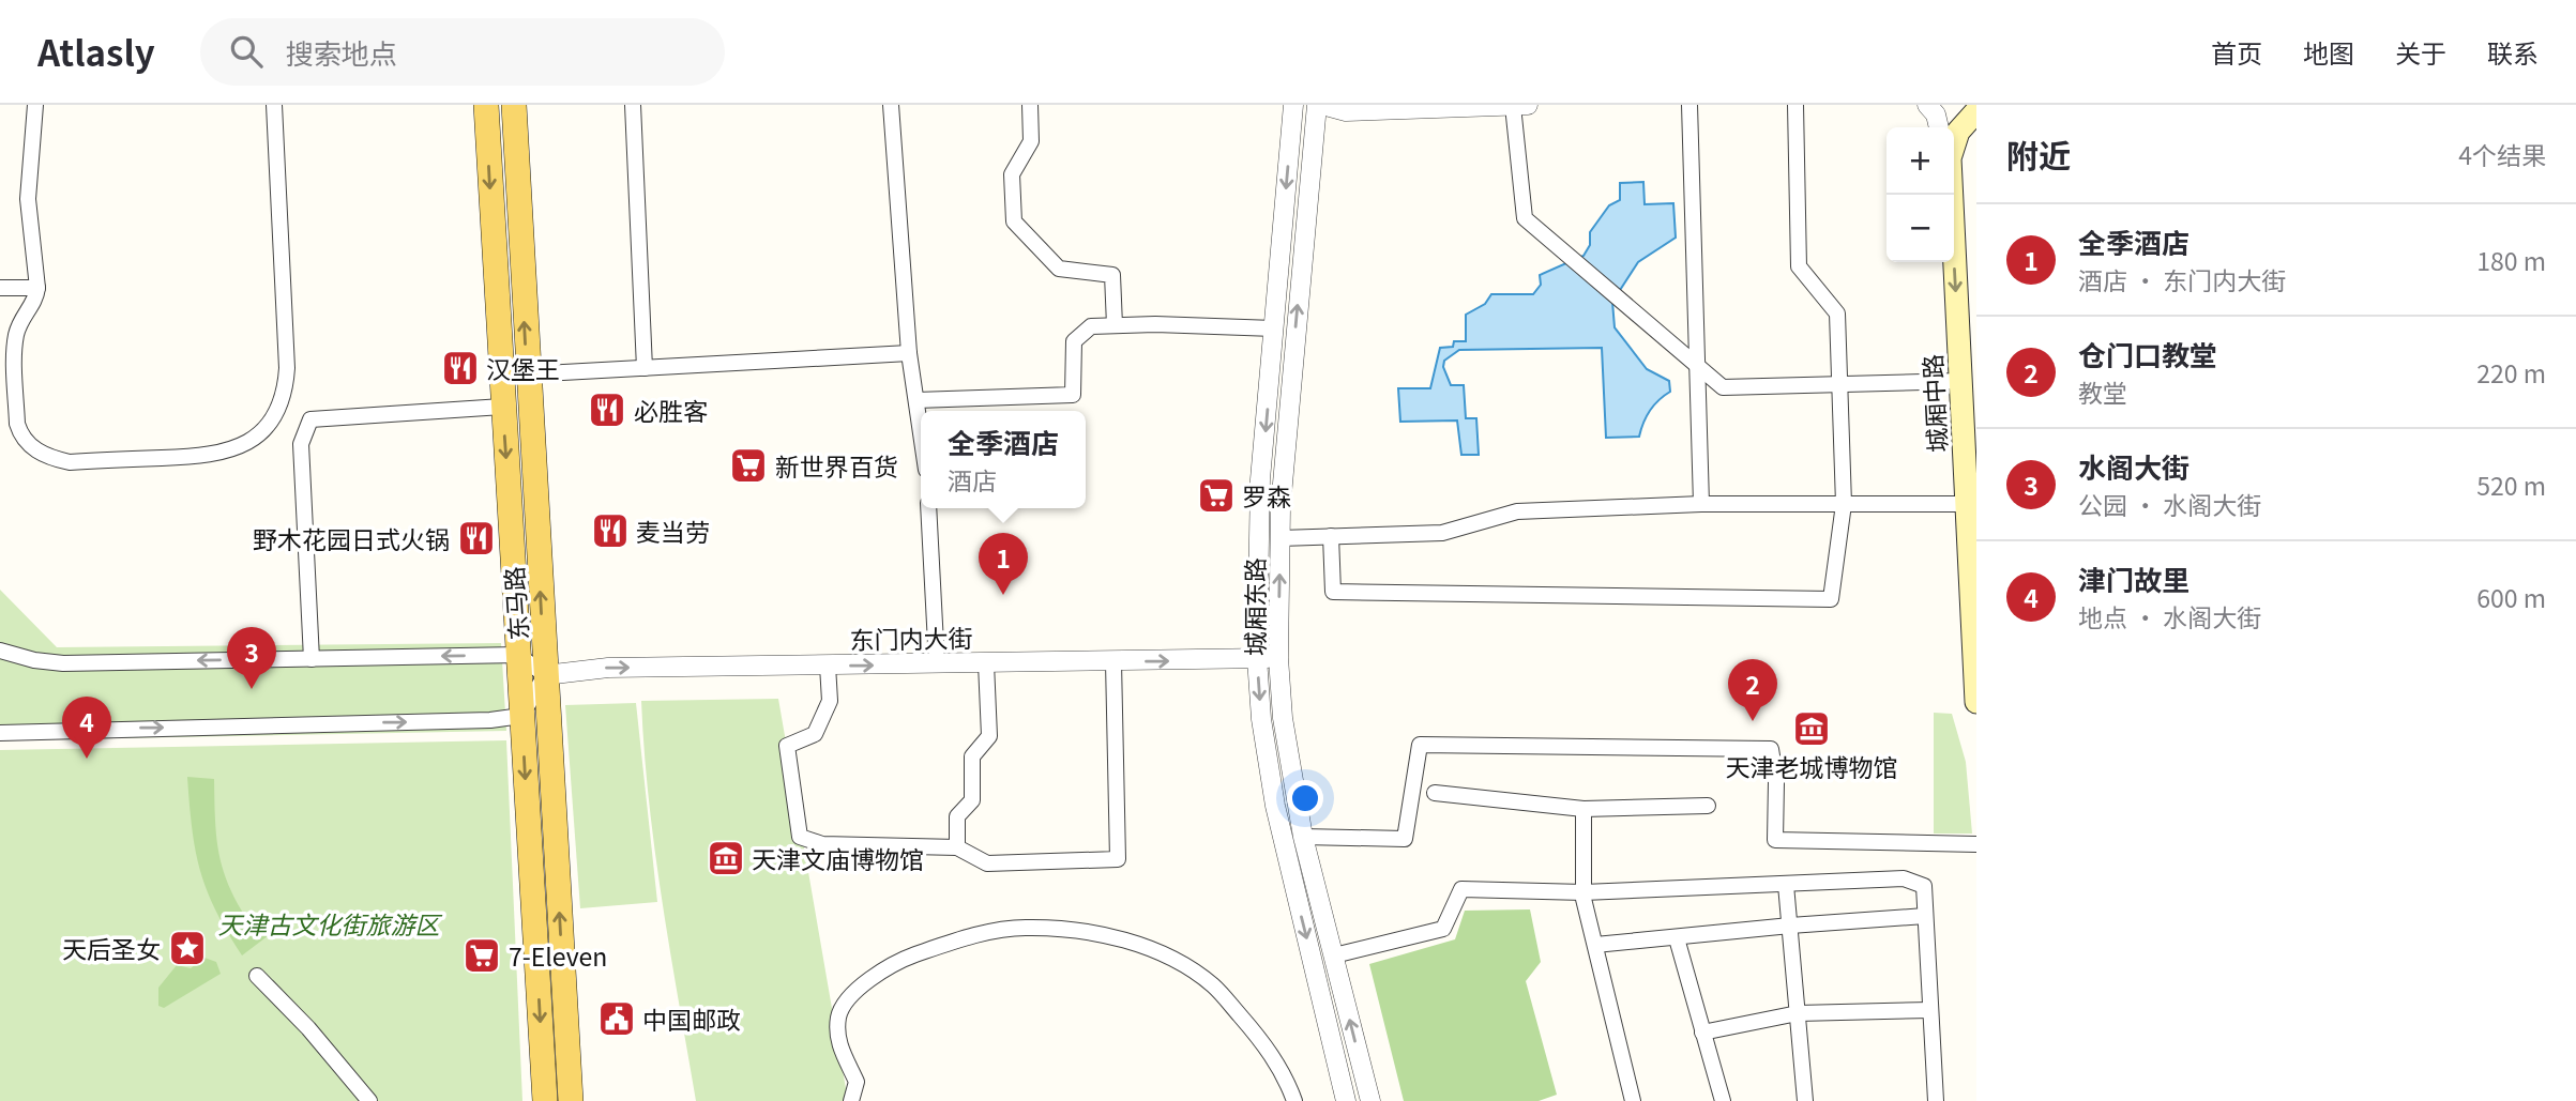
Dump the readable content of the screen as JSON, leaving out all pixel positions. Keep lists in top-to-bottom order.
{
  "streets": {
    "main road": ["城厢中路", "东马路"],
    "street": ["城厢东路", "东门内大街"]
  },
  "crossings": [
    ["东马路", "东门内大街"],
    ["城厢东路", "东门内大街"]
  ],
  "one_way": ["东门内大街"],
  "parks": ["天津古文化街旅游区"],
  "places": {
    "restaurant": [
      "汉堡王",
      "必胜客",
      "麦当劳",
      "野木花园日式火锅"
    ],
    "supermarket": ["新世界百货", "罗森", "7-Eleven"],
    "museum": ["天津老城博物馆", "天津文庙博物馆"],
    "place": ["天后圣女"],
    "public building": ["中国邮政"]
  },
  "page": {
    "header": "Atlasly",
    "search": "搜索地点",
    "nav": [
      "首页",
      "地图",
      "关于",
      "联系"
    ],
    "heading": ["附近", "4个结果"],
    "map_buttons": ["+", "−"],
    "list": [
      {
        "mark": "1",
        "name": "全季酒店",
        "note": "酒店 · 东门内大街",
        "value": "180 m"
      },
      {
        "mark": "2",
        "name": "仓门口教堂",
        "note": "教堂",
        "value": "220 m"
      },
      {
        "mark": "3",
        "name": "水阁大街",
        "note": "公园 · 水阁大街",
        "value": "520 m"
      },
      {
        "mark": "4",
        "name": "津门故里",
        "note": "地点 · 水阁大街",
        "value": "600 m"
      }
    ],
    "popup": ["全季酒店", "酒店"],
    "pins": [
      "1",
      "3",
      "2",
      "4"
    ]
  }
}
